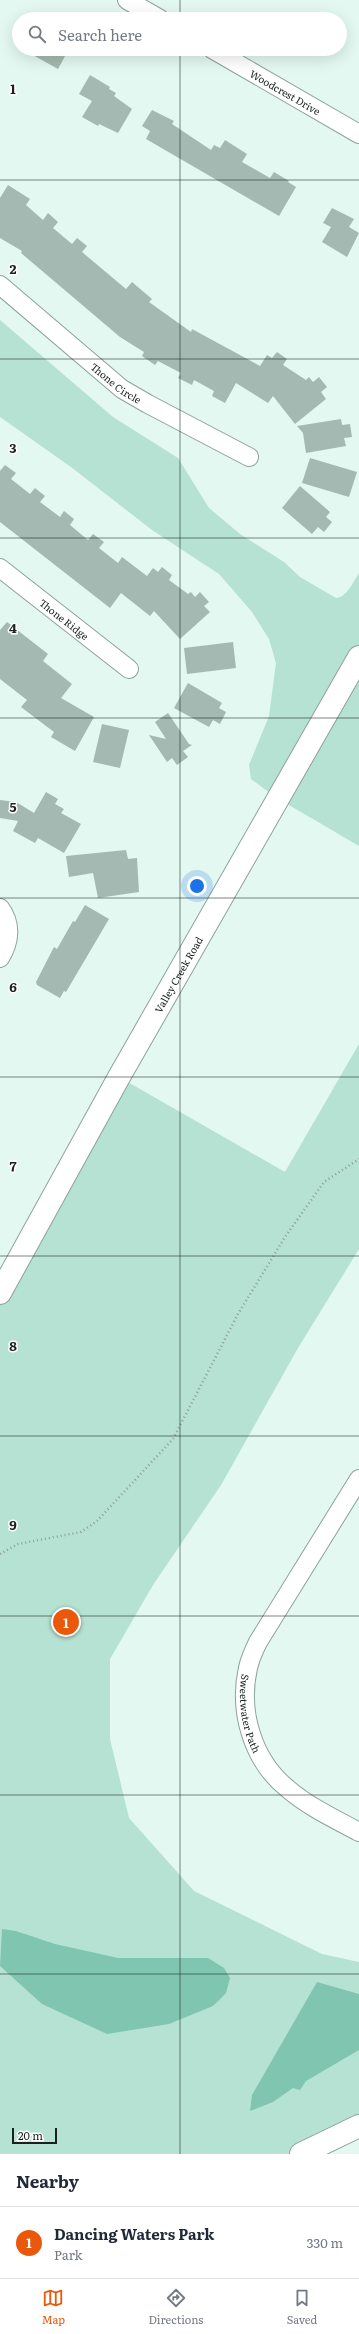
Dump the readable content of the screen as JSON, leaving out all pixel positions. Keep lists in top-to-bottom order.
{
  "streets": {
    "main road": ["Valley Creek Road"],
    "street": [
      "Woodcrest Drive",
      "Thone Circle",
      "Thone Ridge",
      "Sweetwater Path"
    ]
  },
  "scale_bar": "20 m",
  "page": {
    "search": "Search here",
    "pins": "1",
    "scale": "20 m",
    "heading": "Nearby",
    "list": [
      {
        "mark": "1",
        "name": "Dancing Waters Park",
        "note": "Park",
        "value": "330 m"
      }
    ],
    "nav": ["Map", "Directions", "Saved"]
  },
  "grid": {
    "rows": [
      "1",
      "2",
      "3",
      "4",
      "5",
      "6",
      "7",
      "8",
      "9"
    ]
  }
}
